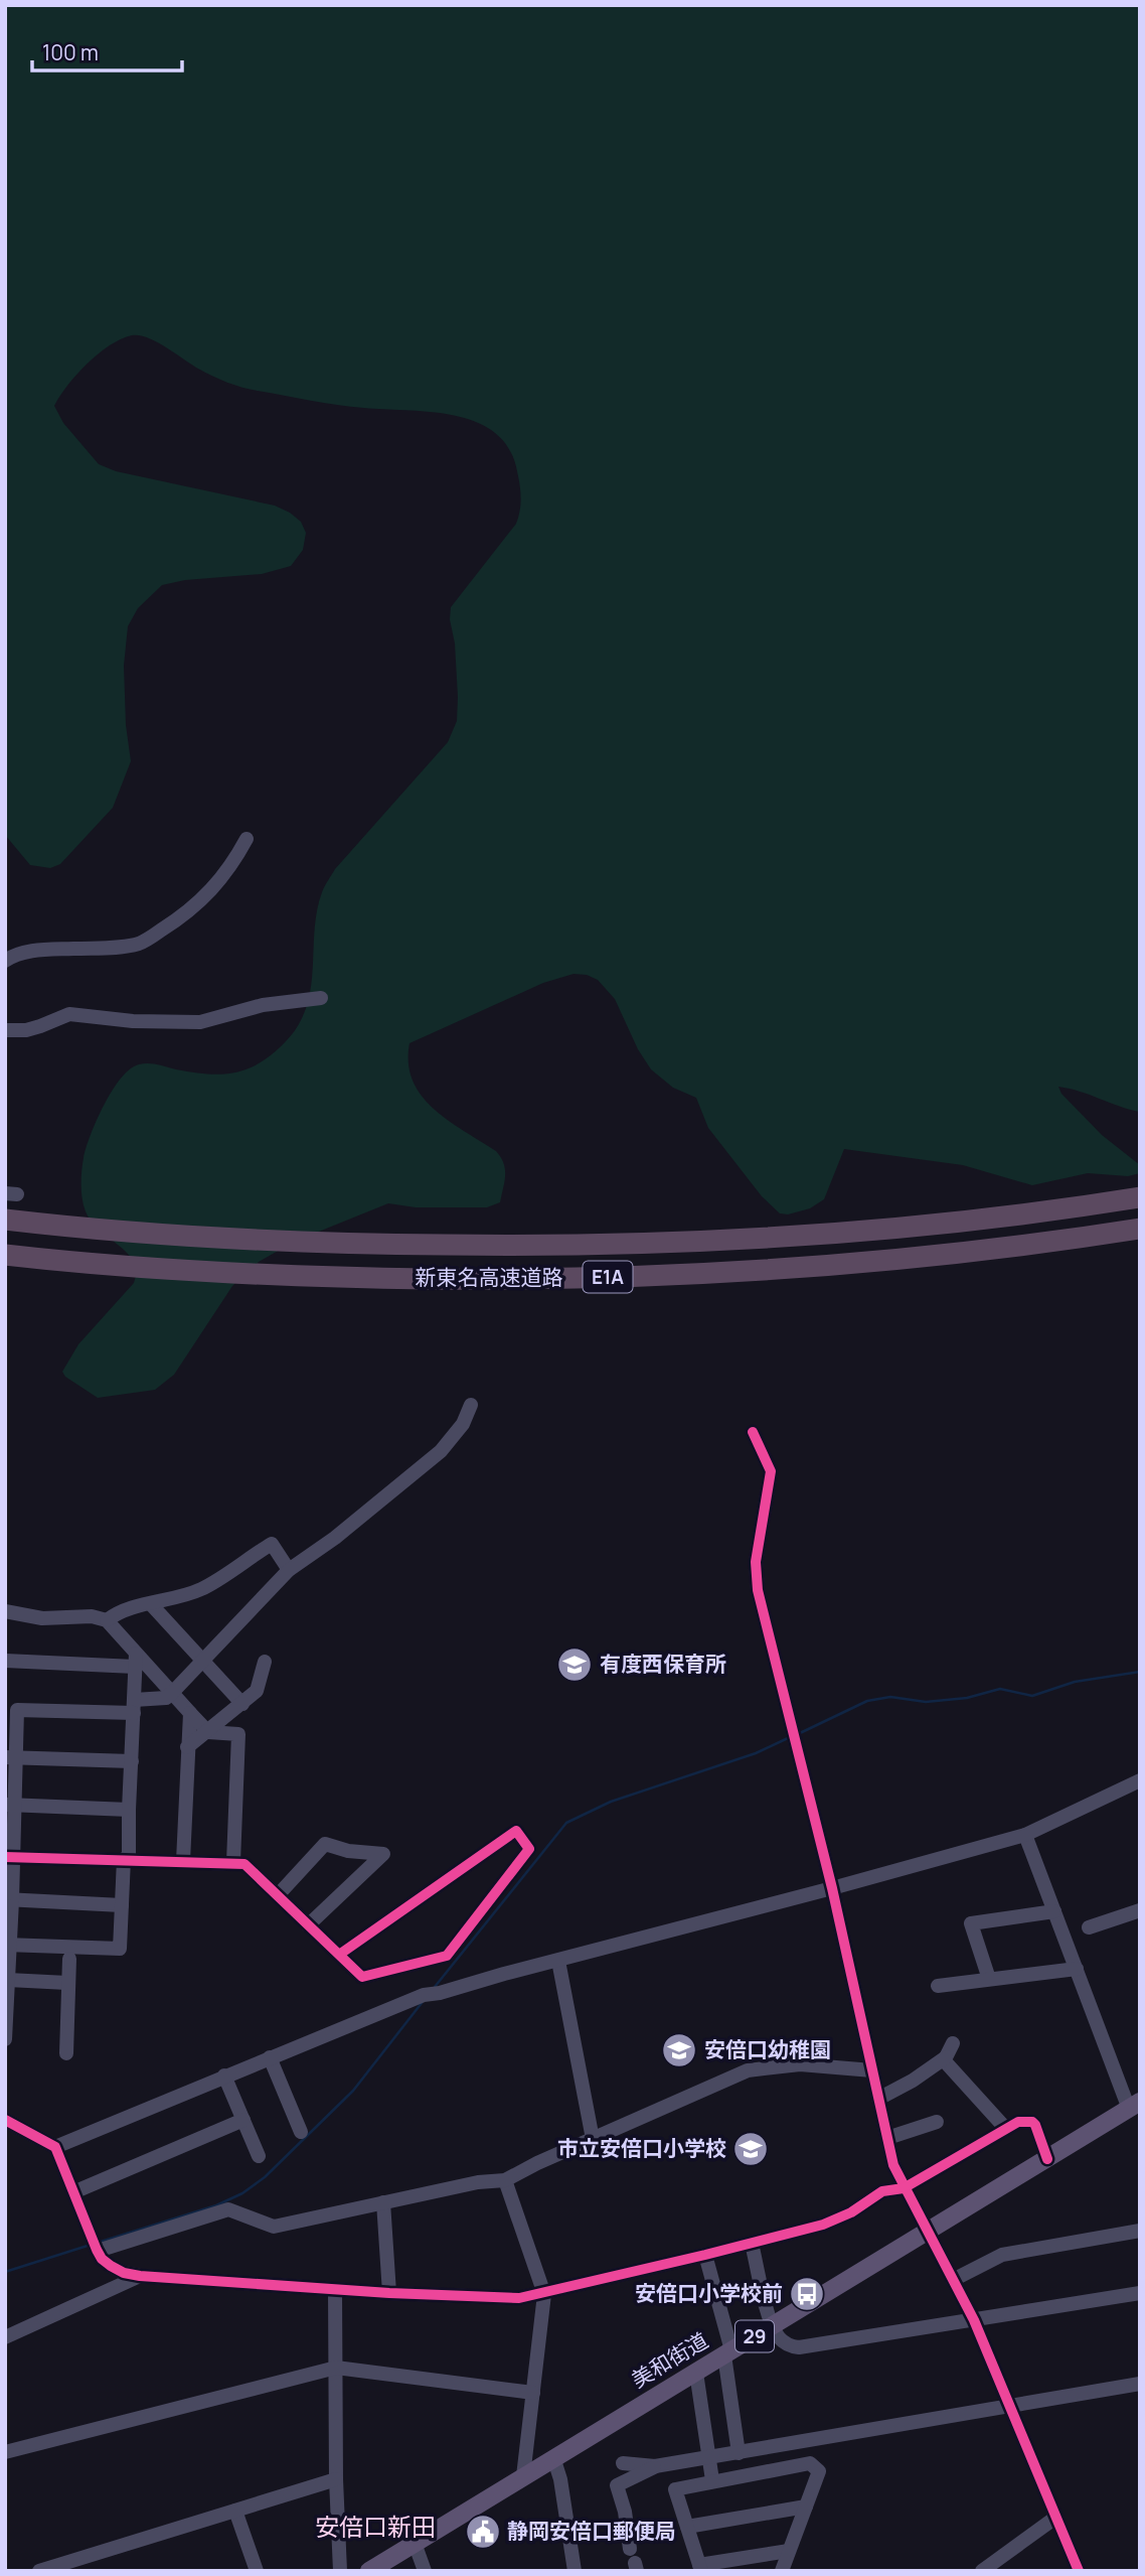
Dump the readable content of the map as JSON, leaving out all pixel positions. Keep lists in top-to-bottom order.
{
  "streets": {
    "highway": ["E1A", "新東名高速道路"],
    "main road": ["29", "美和街道"]
  },
  "districts": ["安倍口新田"],
  "places": {
    "school or university": ["有度西保育所", "安倍口幼稚園", "市立安倍口小学校"],
    "bus stop": ["安倍口小学校前"],
    "public building": ["静岡安倍口郵便局"]
  },
  "scale_bar": "100 m"
}
